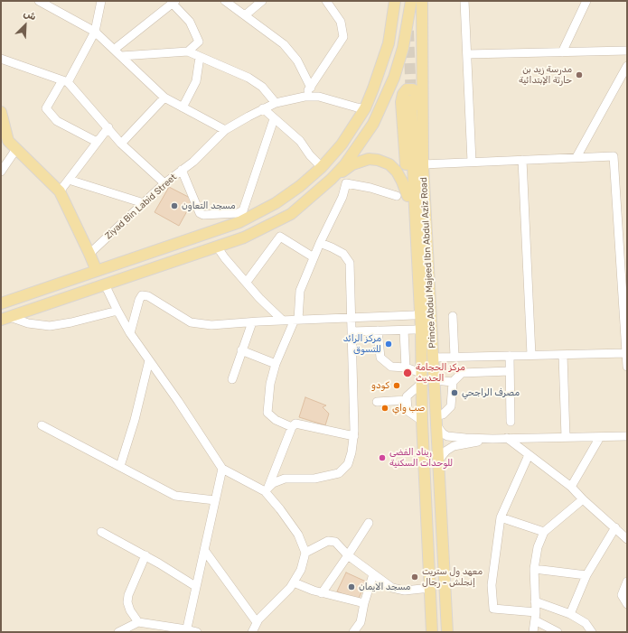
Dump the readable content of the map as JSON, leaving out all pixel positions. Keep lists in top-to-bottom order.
{
  "streets": {
    "main road": ["Prince Abdul Majeed Ibn Abdul Aziz Road"],
    "street": ["Ziyad Bin Labid Street"]
  },
  "places": [
    "مدرسة زيد بن حارثة الإبتدائية",
    "مسجد التعاون",
    "مركز الرائد للتسوق",
    "مركز الحجامة الحديث",
    "كودو",
    "مصرف الراجحي",
    "صب واي",
    "ريناد الفضي للوحدات السكنية",
    "معهد ول ستريت إنجلش - رجال",
    "مسجد الايمان"
  ],
  "north": "top right"
}
